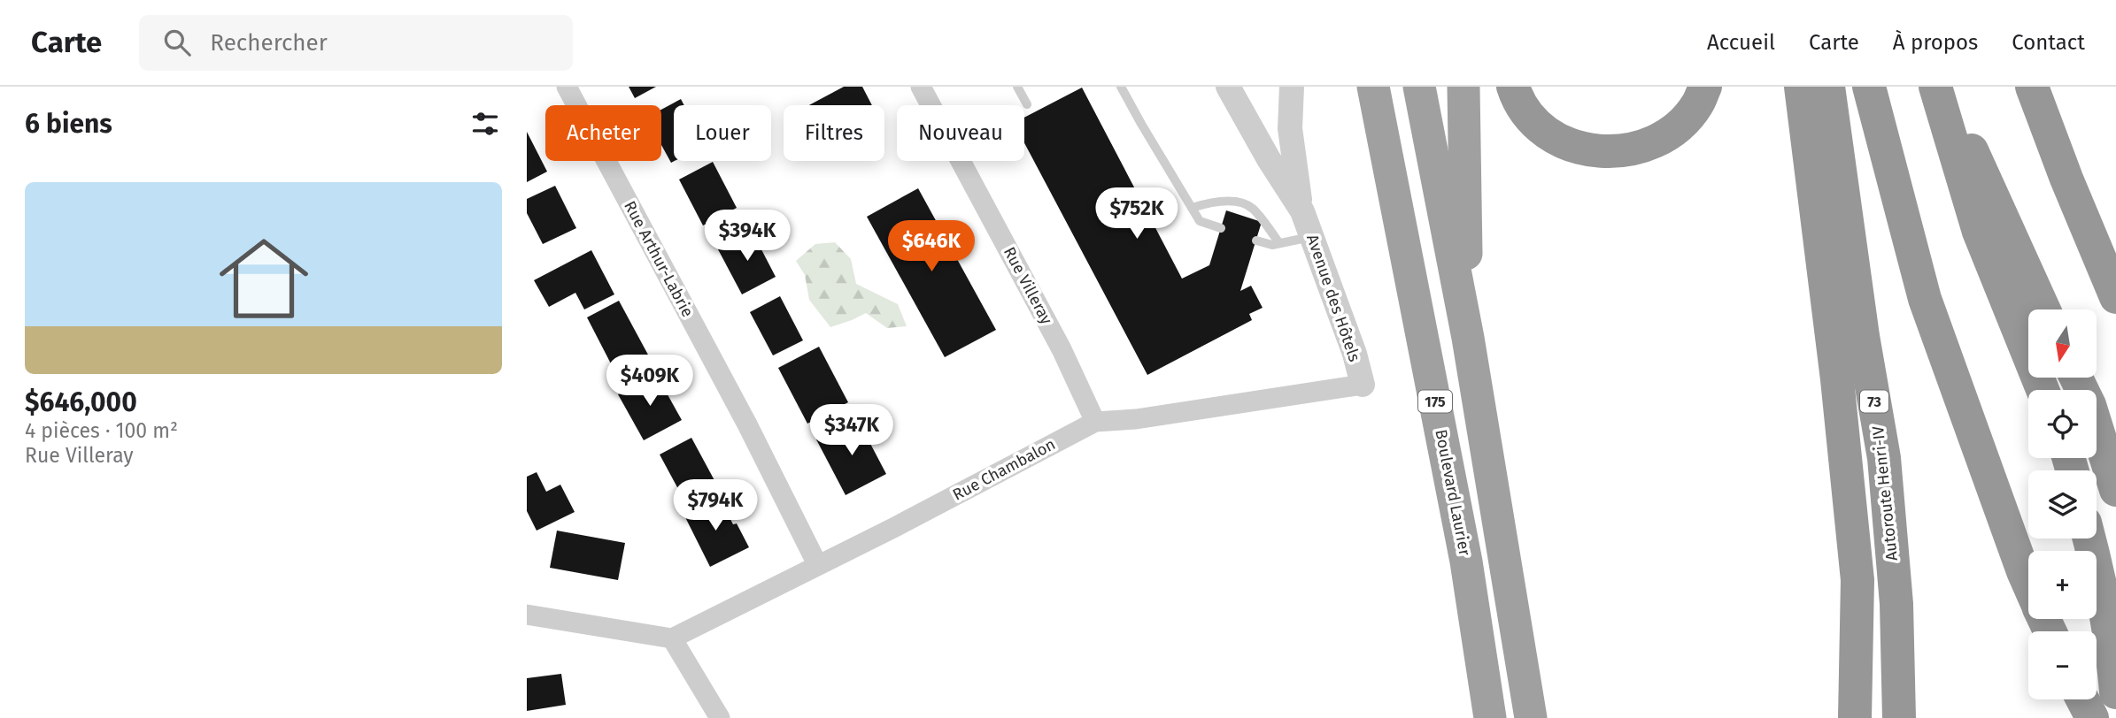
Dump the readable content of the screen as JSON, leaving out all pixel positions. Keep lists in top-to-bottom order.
{
  "streets": {
    "highway": [
      "175",
      "73",
      "Boulevard Laurier",
      "Autoroute Henri-IV"
    ],
    "street": [
      "Rue Arthur-Labrie",
      "Rue Villeray",
      "Avenue des Hôtels",
      "Rue Chambalon"
    ]
  },
  "crossings": [
    ["Rue Arthur-Labrie", "Rue Chambalon"],
    ["Rue Villeray", "Rue Chambalon"],
    ["Avenue des Hôtels", "Rue Chambalon"]
  ],
  "north": "bottom",
  "page": {
    "header": "Carte",
    "search": "Rechercher",
    "nav": [
      "Accueil",
      "Carte",
      "À propos",
      "Contact"
    ],
    "heading": "6 biens",
    "chip": [
      "Acheter",
      "Louer",
      "Filtres",
      "Nouveau"
    ],
    "list": [
      {
        "name": "$646,000",
        "note": "4 pièces · 100 m² · Rue Villeray"
      }
    ],
    "price": [
      "$752K",
      "$394K",
      "$646K",
      "$409K",
      "$347K",
      "$794K"
    ],
    "map_buttons": ["+", "−"]
  }
}
